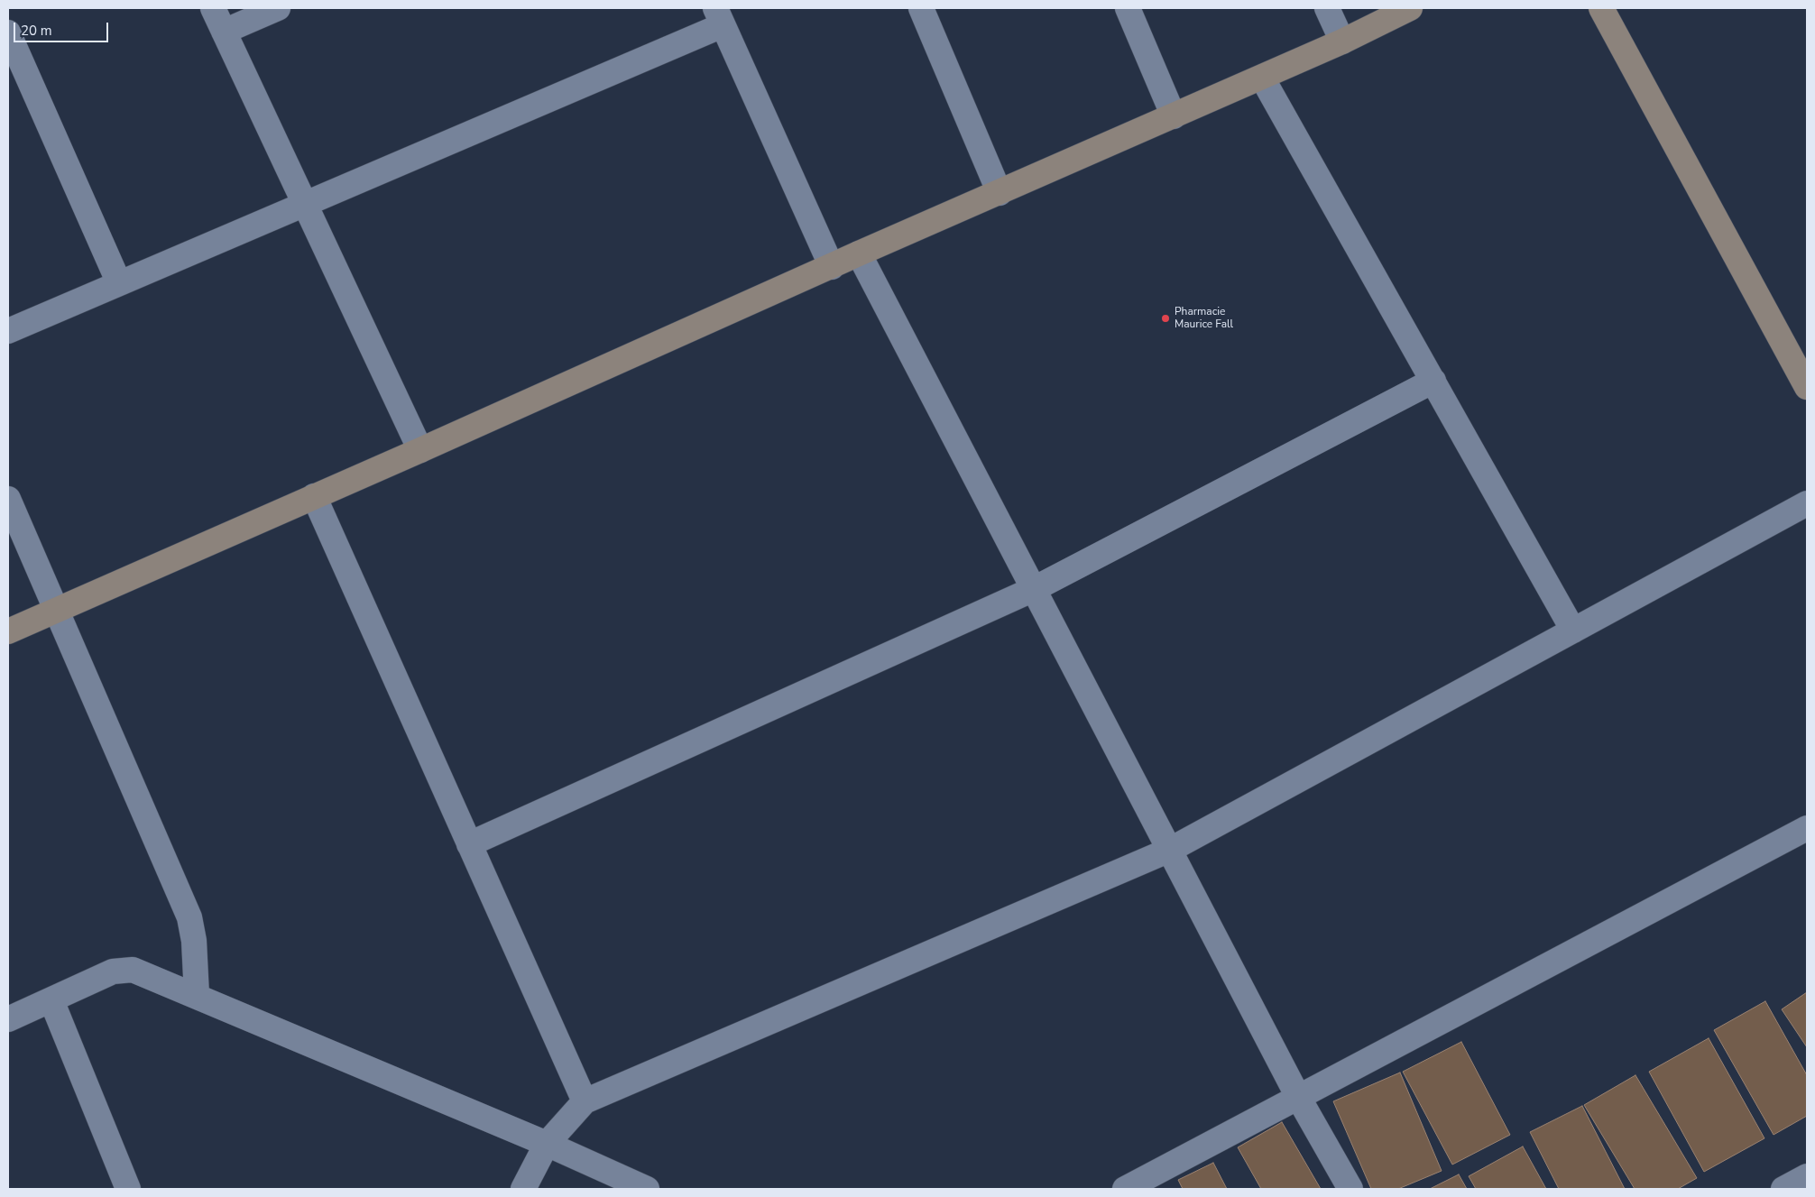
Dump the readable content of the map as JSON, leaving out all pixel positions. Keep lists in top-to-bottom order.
{
  "places": ["Pharmacie Maurice Fall"],
  "scale_bar": "20 m"
}
